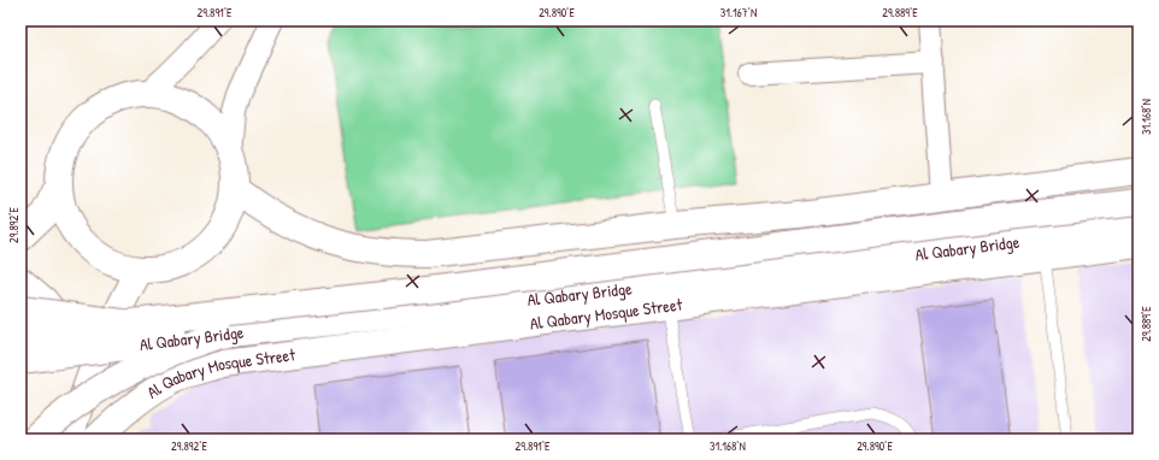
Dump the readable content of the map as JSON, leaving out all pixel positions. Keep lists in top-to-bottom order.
{
  "streets": {
    "main road": ["Al Qabary Bridge", "Al Qabary Mosque Street"]
  },
  "coordinates": [
    "29.891°E",
    "29.890°E",
    "31.167°N",
    "29.889°E",
    "31.168°N",
    "29.892°E"
  ]
}
